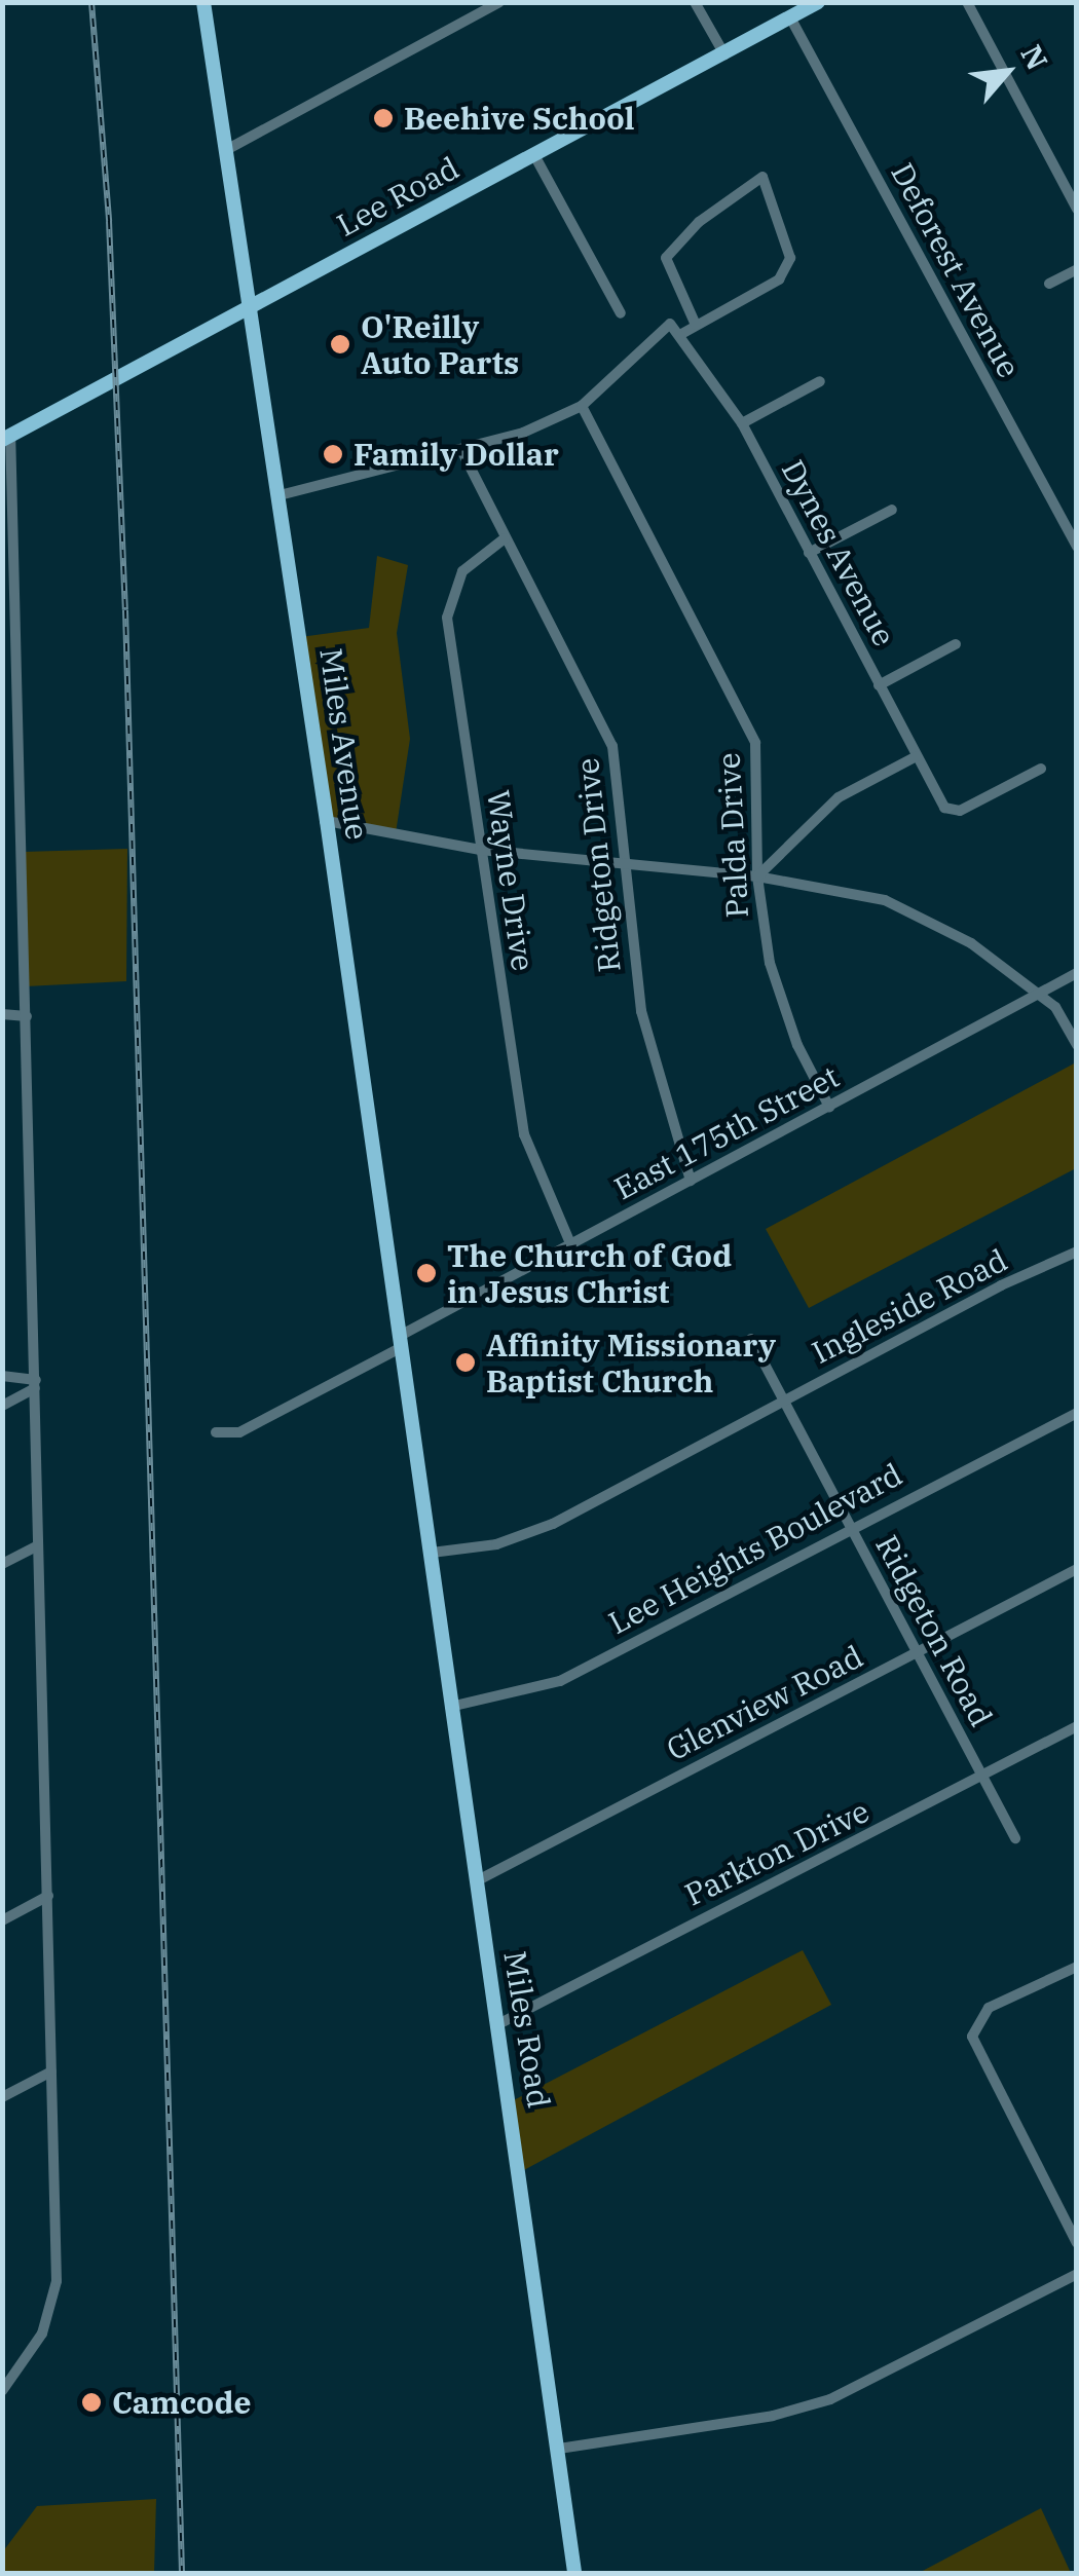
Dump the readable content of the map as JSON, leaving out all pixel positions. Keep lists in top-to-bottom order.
{
  "streets": {
    "main road": ["Lee Road", "Miles Avenue", "Miles Road"],
    "street": [
      "Deforest Avenue",
      "Dynes Avenue",
      "Palda Drive",
      "Ridgeton Drive",
      "Wayne Drive",
      "East 175th Street",
      "Ingleside Road",
      "Lee Heights Boulevard",
      "Ridgeton Road",
      "Glenview Road",
      "Parkton Drive"
    ]
  },
  "crossings": [
    ["Lee Road", "Deforest Avenue"],
    ["Lee Road", "Miles Avenue"],
    ["Dynes Avenue", "Palda Drive"],
    ["Miles Avenue", "East 175th Street"],
    ["Miles Avenue", "Miles Road"],
    ["Palda Drive", "East 175th Street"],
    ["Ridgeton Drive", "Wayne Drive"],
    ["Ridgeton Drive", "East 175th Street"],
    ["Wayne Drive", "East 175th Street"],
    ["Ingleside Road", "Ridgeton Road"],
    ["Ingleside Road", "Miles Road"],
    ["Lee Heights Boulevard", "Ridgeton Road"],
    ["Lee Heights Boulevard", "Miles Road"],
    ["Ridgeton Road", "Glenview Road"],
    ["Ridgeton Road", "Parkton Drive"],
    ["Glenview Road", "Miles Road"],
    ["Parkton Drive", "Miles Road"]
  ],
  "places": [
    "Beehive School",
    "O'Reilly Auto Parts",
    "Family Dollar",
    "The Church of God in Jesus Christ",
    "Affinity Missionary Baptist Church",
    "Camcode"
  ],
  "north": "top right"
}
